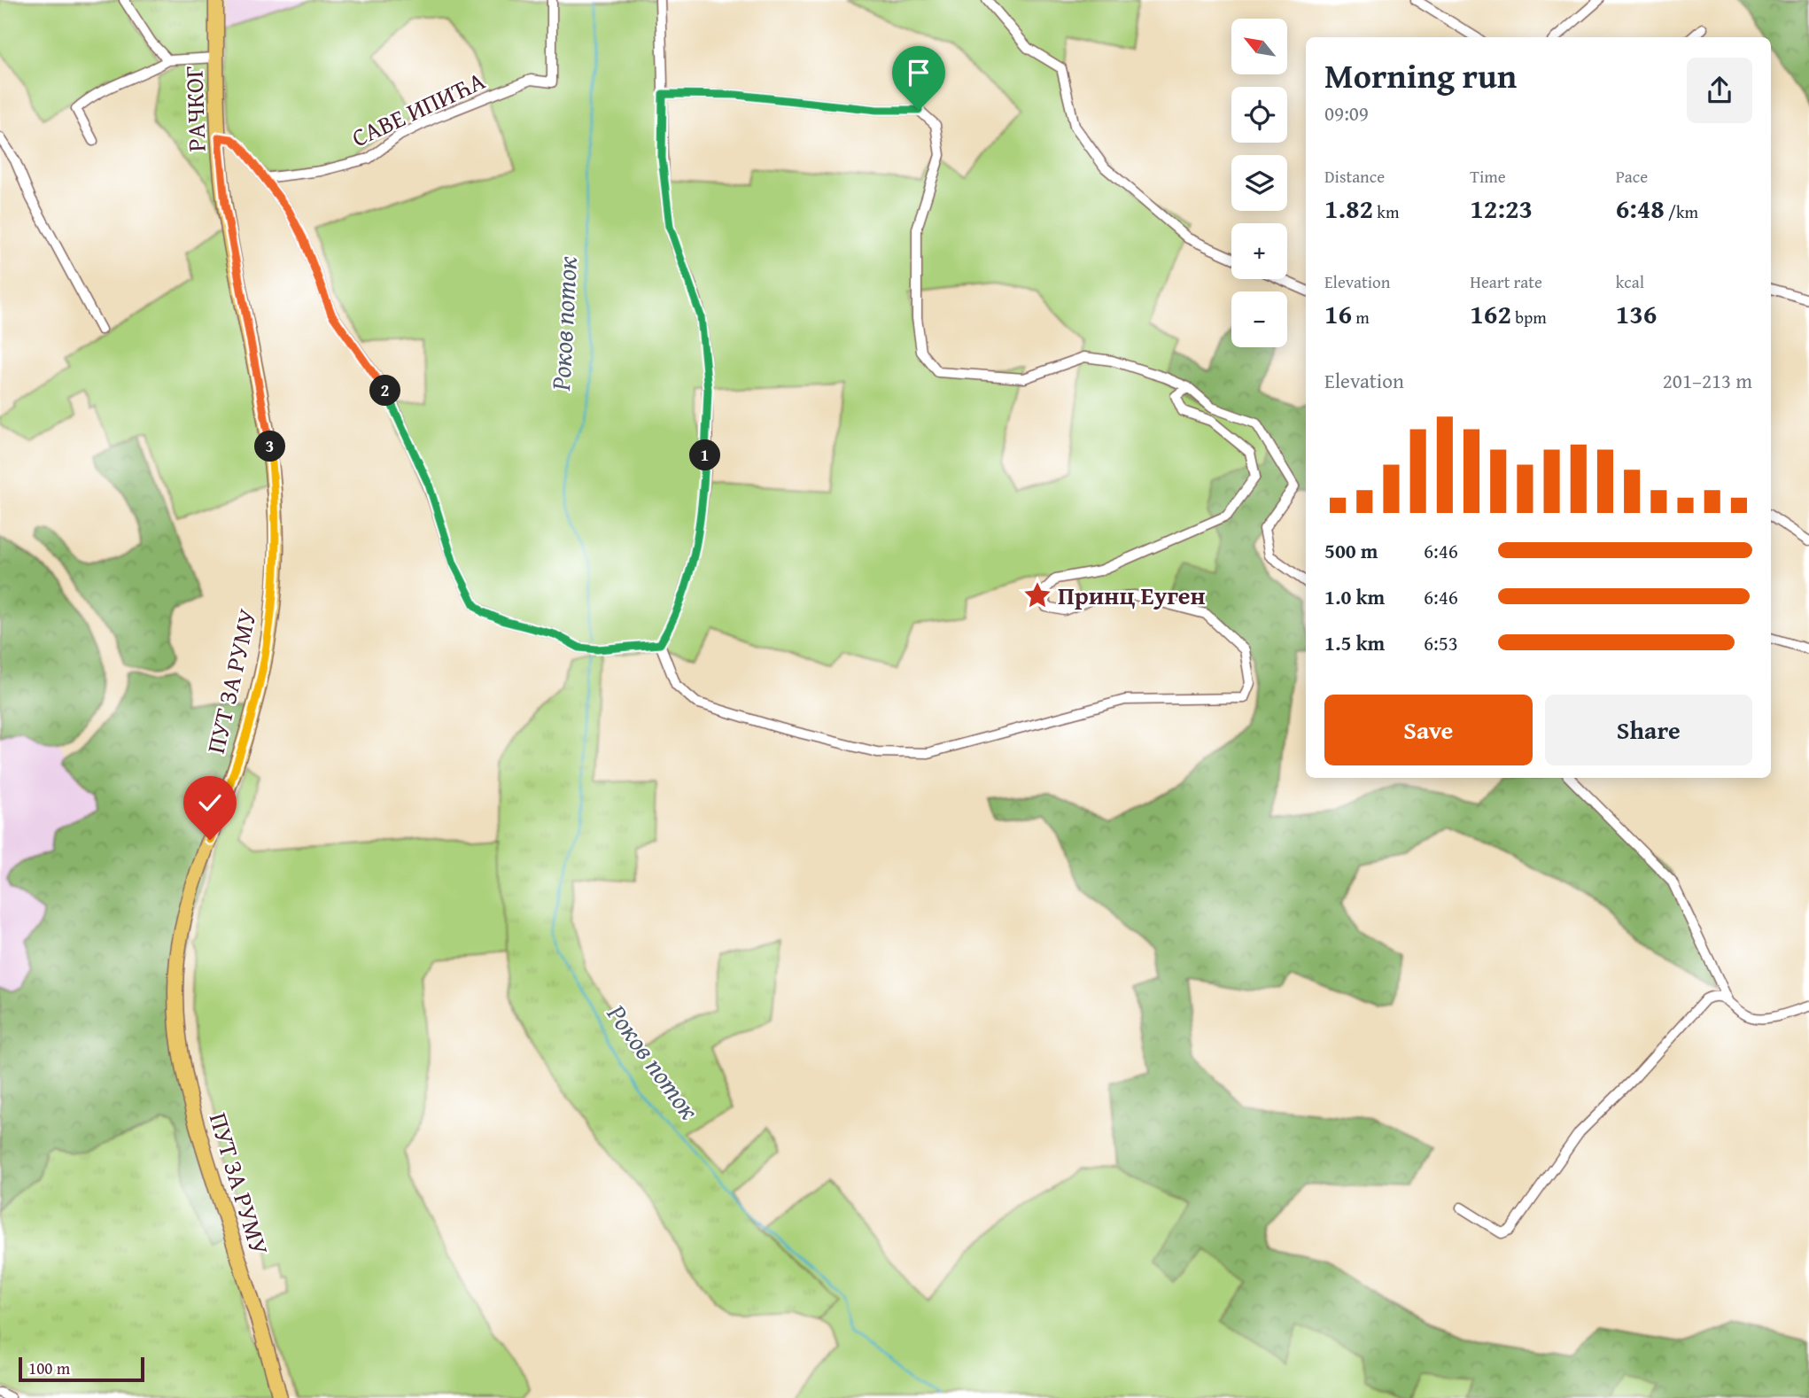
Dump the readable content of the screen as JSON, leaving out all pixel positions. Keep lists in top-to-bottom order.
{
  "streets": {
    "main road": ["РАЧКОГ", "ПУТ ЗА РУМУ"],
    "street": ["САВЕ ИПИЋА"]
  },
  "crossings": [
    ["РАЧКОГ", "ПУТ ЗА РУМУ"]
  ],
  "water": ["Роков поток"],
  "places": {
    "place": ["Принц Еуген"]
  },
  "scale_bar": "100 m",
  "north": "top left",
  "page": {
    "map_buttons": ["+", "−"],
    "heading": ["Morning run", "09:09"],
    "stats": [
      ["Distance", "1.82 km"],
      ["Time", "12:23"],
      ["Pace", "6:48 /km"],
      ["Elevation", "16 m"],
      ["Heart rate", "162 bpm"],
      ["kcal", "136"]
    ],
    "chart": ["Elevation", "201–213 m"],
    "pins": ["2", "3", "1"],
    "list": [
      {
        "name": "500 m",
        "note": "6:46"
      },
      {
        "name": "1.0 km",
        "note": "6:46"
      },
      {
        "name": "1.5 km",
        "note": "6:53"
      }
    ],
    "buttons": ["Save", "Share"],
    "scale": "100 m"
  }
}
